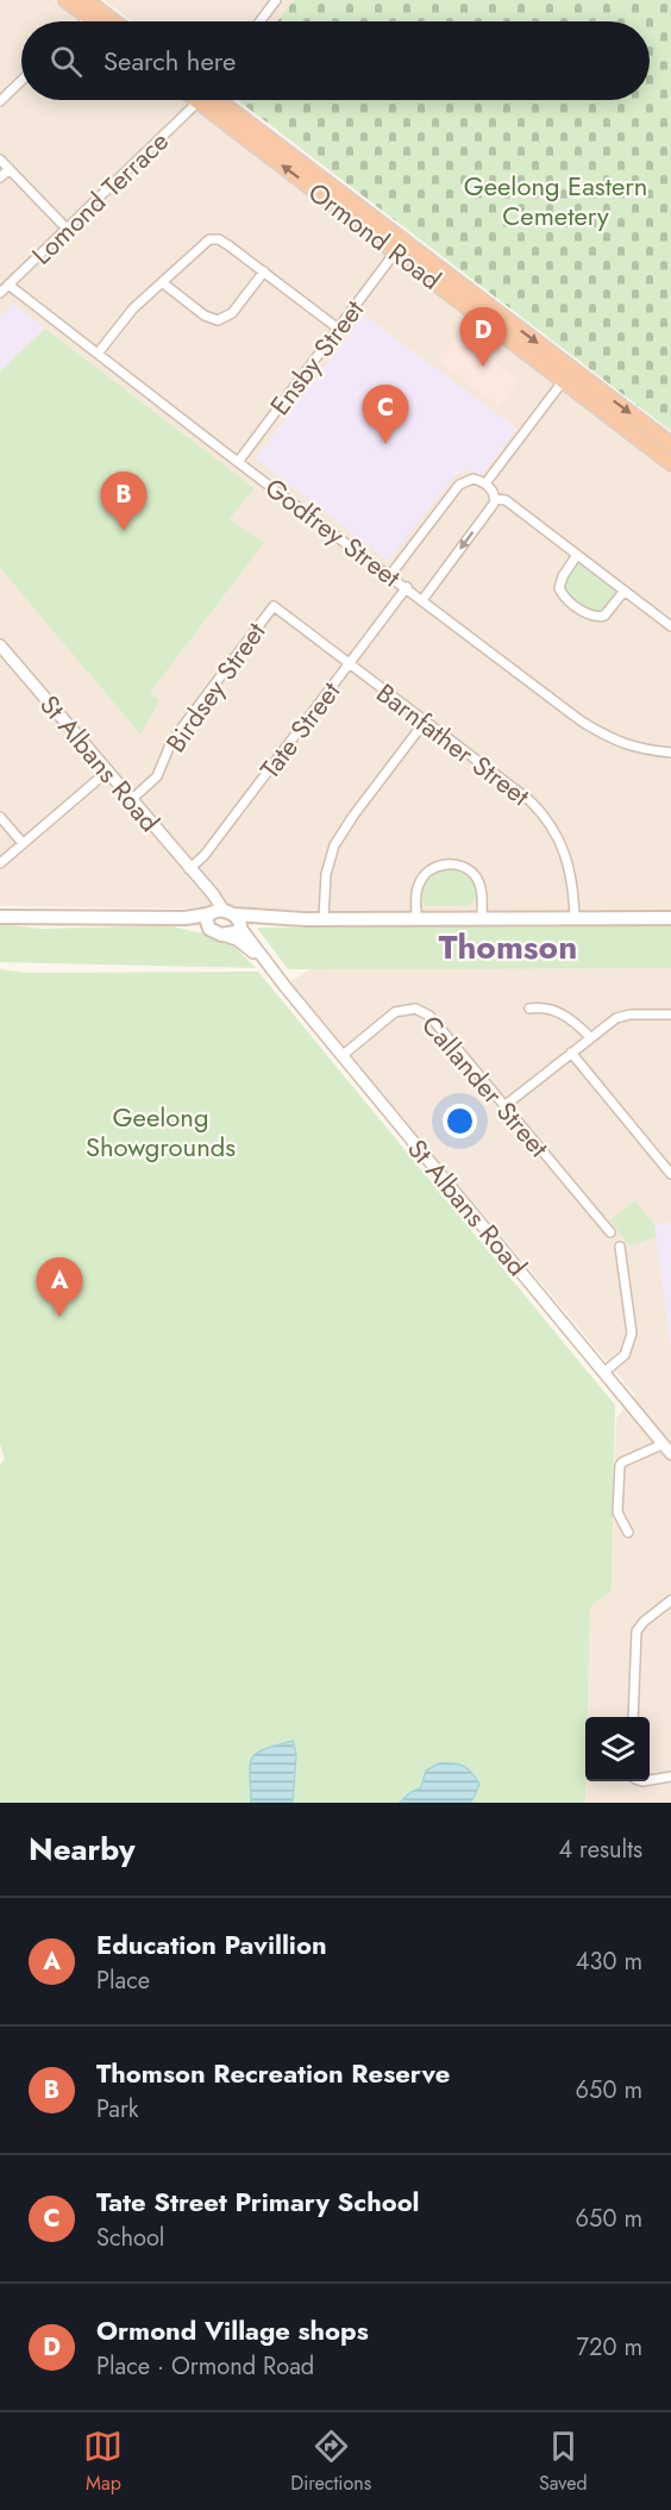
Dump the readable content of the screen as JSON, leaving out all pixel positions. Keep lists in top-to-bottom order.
{
  "streets": {
    "highway": ["Ormond Road"],
    "street": [
      "Lomond Terrace",
      "Ensby Street",
      "Godfrey Street",
      "Birdsey Street",
      "Tate Street",
      "Barnfather Street",
      "St Albans Road",
      "Callander Street"
    ]
  },
  "crossings": [
    ["Lomond Terrace", "Godfrey Street"],
    ["Ormond Road", "Ensby Street"],
    ["Ensby Street", "Godfrey Street"],
    ["Godfrey Street", "Tate Street"],
    ["Birdsey Street", "Barnfather Street"],
    ["Birdsey Street", "St Albans Road"],
    ["Tate Street", "Barnfather Street"],
    ["Tate Street", "St Albans Road"],
    ["St Albans Road", "Callander Street"]
  ],
  "districts": ["Thomson"],
  "parks": ["Geelong Eastern Cemetery", "Geelong Showgrounds"],
  "page": {
    "search": "Search here",
    "pins": [
      "D",
      "C",
      "B",
      "A"
    ],
    "heading": ["Nearby", "4 results"],
    "list": [
      {
        "mark": "A",
        "name": "Education Pavillion",
        "note": "Place",
        "value": "430 m"
      },
      {
        "mark": "B",
        "name": "Thomson Recreation Reserve",
        "note": "Park",
        "value": "650 m"
      },
      {
        "mark": "C",
        "name": "Tate Street Primary School",
        "note": "School",
        "value": "650 m"
      },
      {
        "mark": "D",
        "name": "Ormond Village shops",
        "note": "Place · Ormond Road",
        "value": "720 m"
      }
    ],
    "nav": ["Map", "Directions", "Saved"]
  }
}
